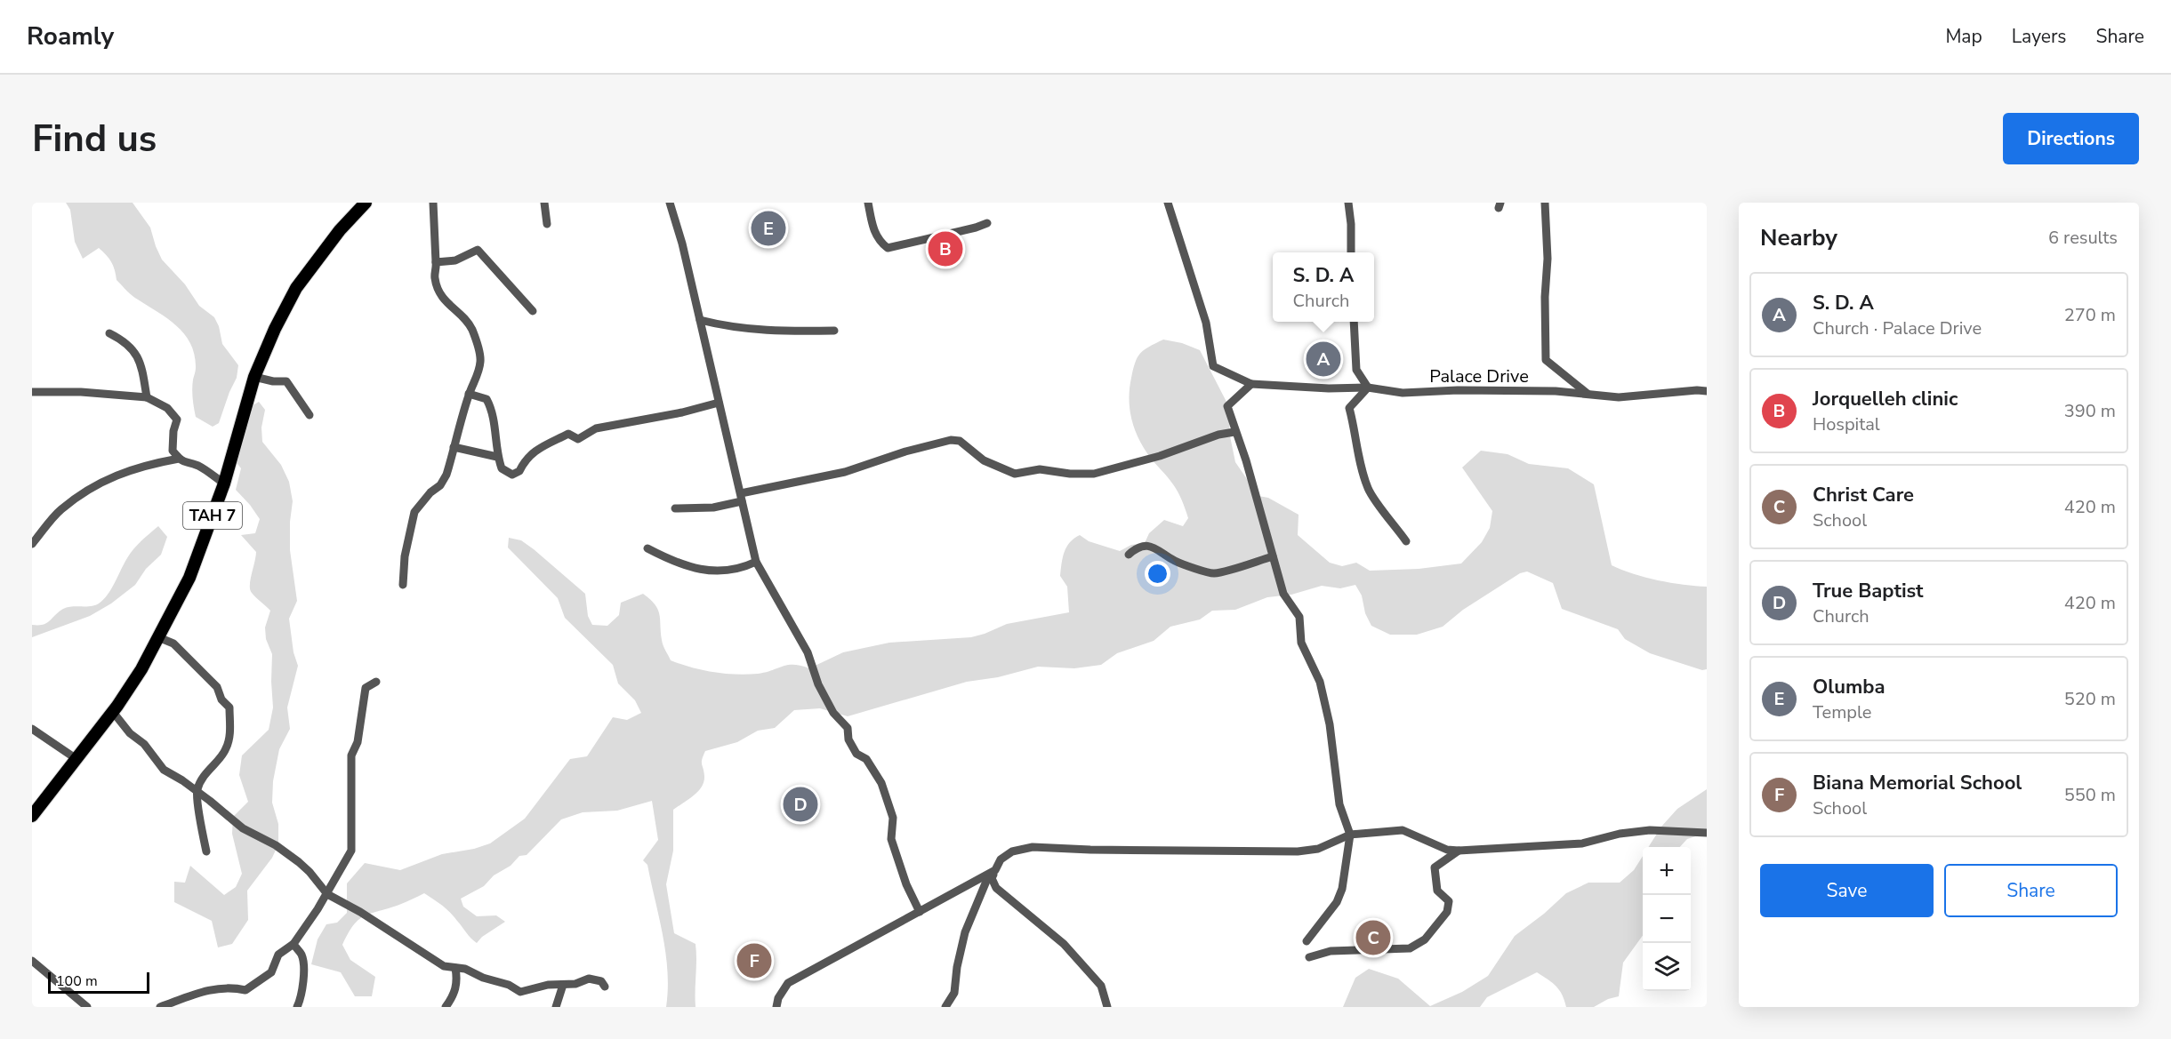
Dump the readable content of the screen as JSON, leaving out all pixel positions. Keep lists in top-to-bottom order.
{
  "streets": {
    "highway": ["TAH 7"],
    "street": ["Palace Drive"]
  },
  "scale_bar": "100 m",
  "page": {
    "header": "Roamly",
    "nav": ["Map", "Layers", "Share"],
    "buttons": [
      "Directions",
      ["Save", "Share"]
    ],
    "title": "Find us",
    "heading": ["Nearby", "6 results"],
    "pins": [
      "E",
      "B",
      "A",
      "D",
      "C",
      "F"
    ],
    "popup": ["S. D. A", "Church"],
    "list": [
      {
        "mark": "A",
        "name": "S. D. A",
        "note": "Church · Palace Drive",
        "value": "270 m"
      },
      {
        "mark": "B",
        "name": "Jorquelleh clinic",
        "note": "Hospital",
        "value": "390 m"
      },
      {
        "mark": "C",
        "name": "Christ Care",
        "note": "School",
        "value": "420 m"
      },
      {
        "mark": "D",
        "name": "True Baptist",
        "note": "Church",
        "value": "420 m"
      },
      {
        "mark": "E",
        "name": "Olumba",
        "note": "Temple",
        "value": "520 m"
      },
      {
        "mark": "F",
        "name": "Biana Memorial School",
        "note": "School",
        "value": "550 m"
      }
    ],
    "map_buttons": ["+", "−"],
    "scale": "100 m"
  }
}
